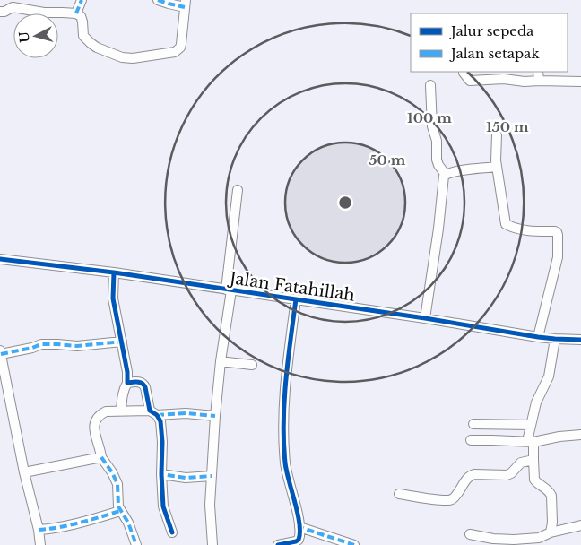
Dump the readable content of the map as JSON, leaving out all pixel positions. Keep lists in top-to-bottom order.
{
  "streets": {
    "street": ["Jalan Fatahillah"]
  },
  "legend": ["Jalur sepeda", "Jalan setapak"],
  "north": "left",
  "rings": ["100 m", "150 m", "50 m"]
}
